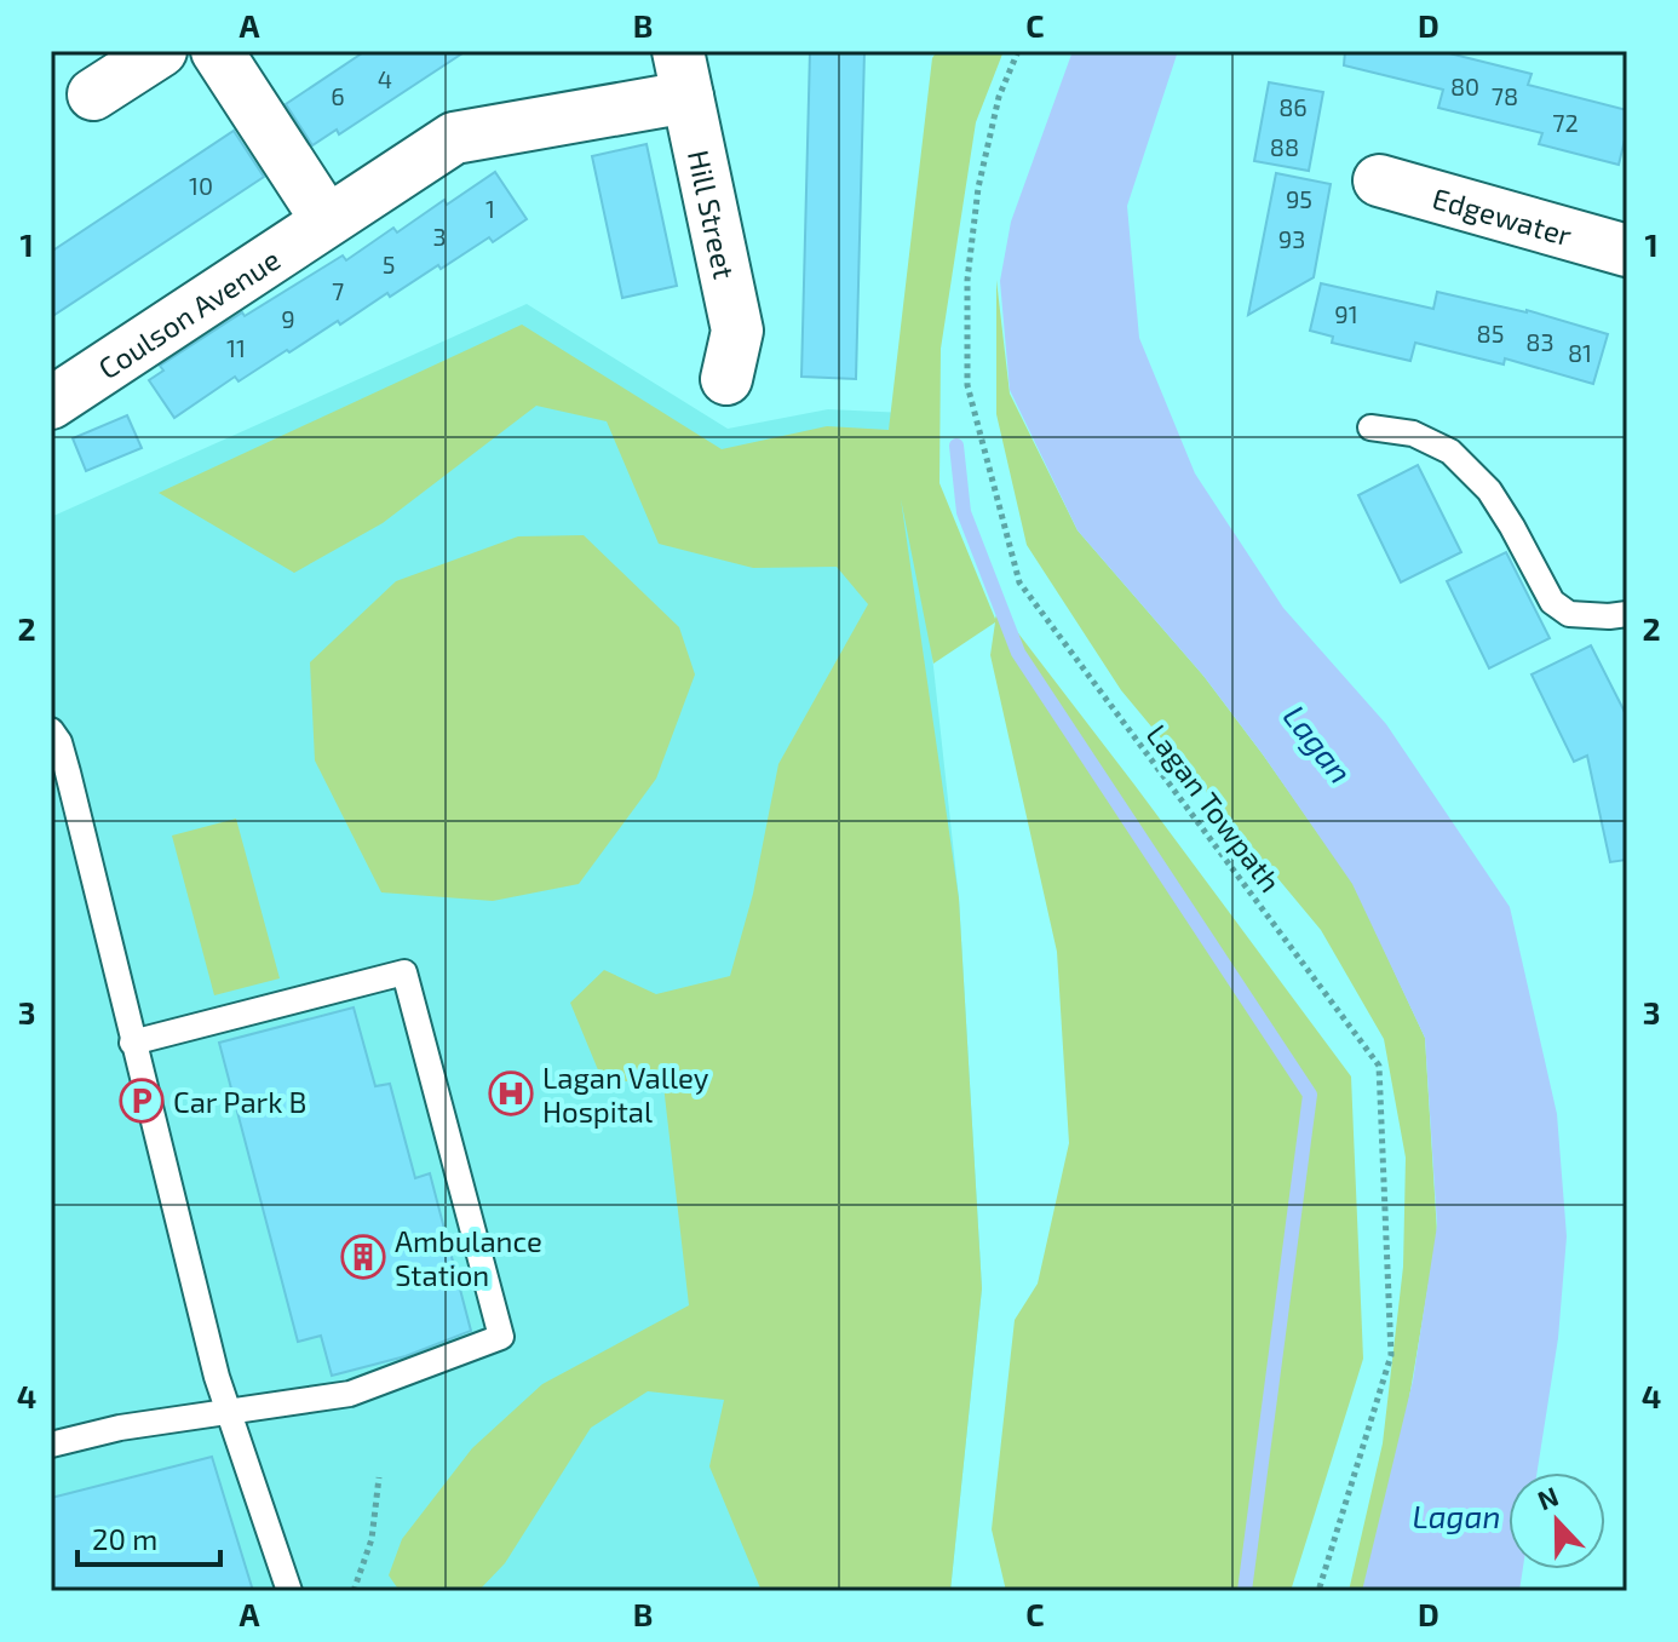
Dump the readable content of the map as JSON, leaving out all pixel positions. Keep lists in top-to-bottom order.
{
  "streets": {
    "street": ["Hill Street", "Edgewater", "Coulson Avenue"],
    "path": ["Lagan Towpath"]
  },
  "crossings": [
    ["Hill Street", "Coulson Avenue"]
  ],
  "water": ["Lagan"],
  "places": {
    "hospital": ["Lagan Valley Hospital"],
    "parking": ["Car Park B"],
    "building": ["Ambulance Station"]
  },
  "house_numbers": [
    "4",
    "80",
    "6",
    "78",
    "86",
    "72",
    "88",
    "10",
    "95",
    "1",
    "3",
    "93",
    "5",
    "7",
    "91",
    "9",
    "85",
    "83",
    "11",
    "81"
  ],
  "scale_bar": "20 m",
  "north": "top",
  "grid": {
    "columns": [
      "A",
      "B",
      "C",
      "D"
    ],
    "rows": [
      "1",
      "2",
      "3",
      "4"
    ]
  }
}
